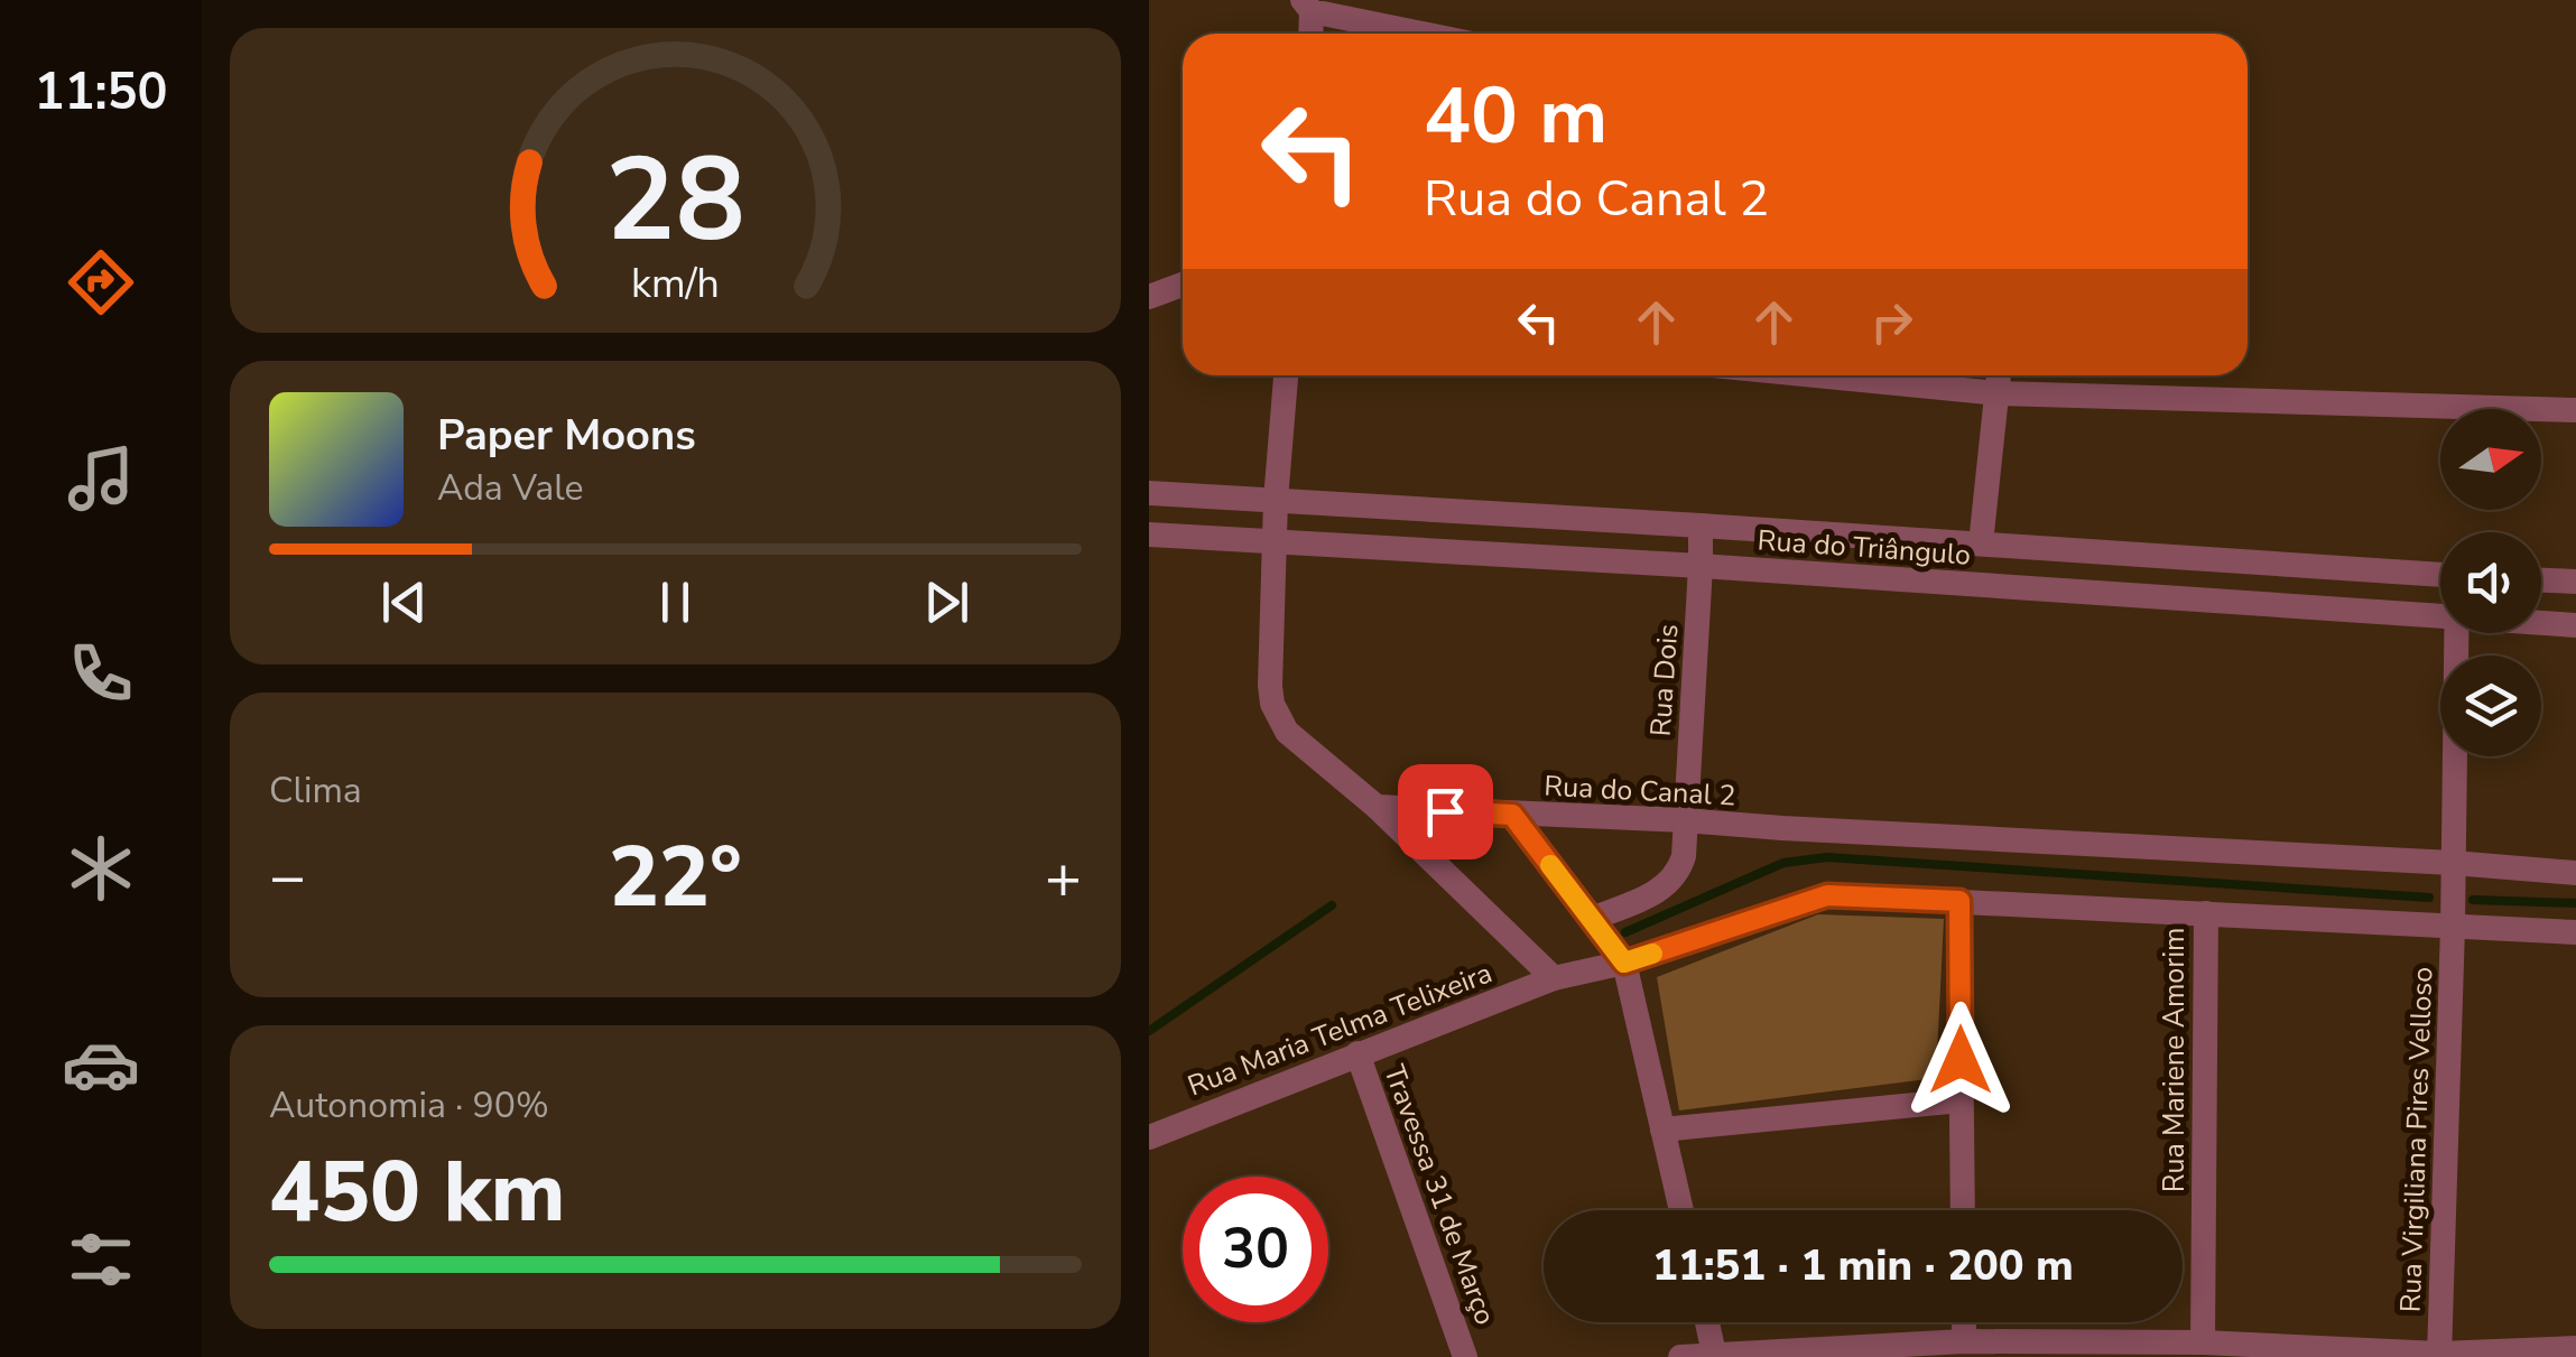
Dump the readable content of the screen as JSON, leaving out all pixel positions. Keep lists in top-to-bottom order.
{
  "streets": {
    "street": [
      "Rua do Triângulo",
      "Rua Dois",
      "Rua do Canal 2",
      "Rua Maria Telma Telixeira",
      "Rua Mariene Amorim",
      "Rua Virgiliana Pires Velloso",
      "Travessa 31 de Março"
    ]
  },
  "crossings": [
    ["Rua do Triângulo", "Rua Dois"],
    ["Rua Dois", "Rua do Canal 2"],
    ["Rua do Canal 2", "Rua Virgiliana Pires Velloso"],
    ["Rua Maria Telma Telixeira", "Travessa 31 de Março"]
  ],
  "north": "right",
  "page": {
    "tabs": "11:50",
    "turn": ["40 m", "Rua do Canal 2"],
    "song": ["Paper Moons", "Ada Vale"],
    "tile": [
      "Clima",
      ["Autonomia · 90%", "450 km"]
    ],
    "heat": ["−", "22°", "+"],
    "limit": "30",
    "trip": "11:51 · 1 min · 200 m",
    "gauge": ["28", "km/h"]
  }
}
